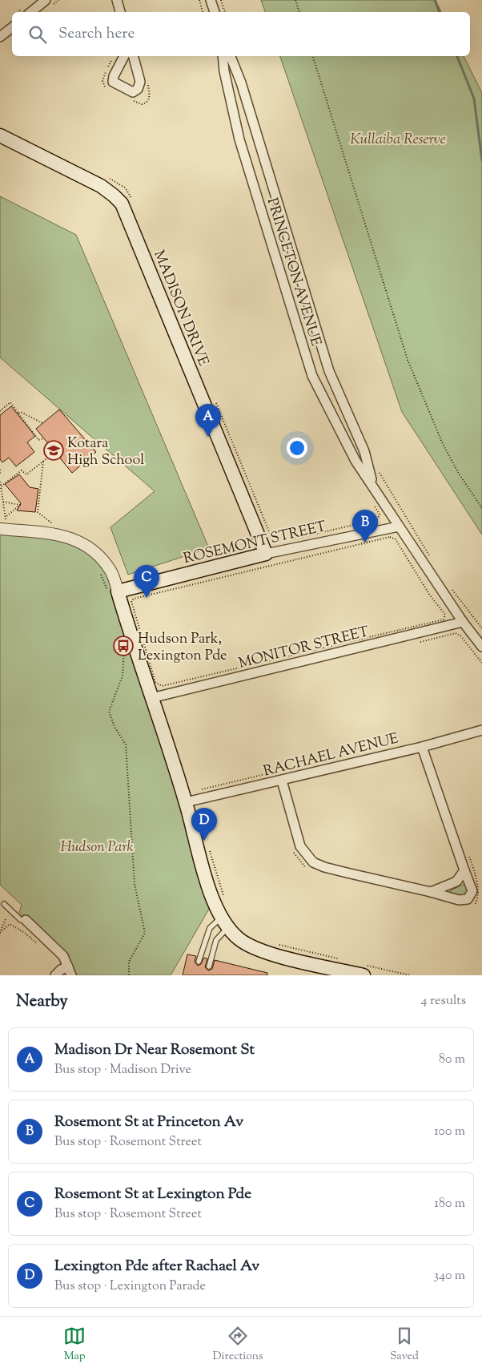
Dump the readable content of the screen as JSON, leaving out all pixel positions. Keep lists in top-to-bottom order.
{
  "streets": {
    "main road": ["MADISON DRIVE", "ROSEMONT STREET"],
    "street": ["PRINCETON AVENUE", "MONITOR STREET", "RACHAEL AVENUE"]
  },
  "crossings": [
    ["PRINCETON AVENUE", "ROSEMONT STREET"],
    ["PRINCETON AVENUE", "MONITOR STREET"],
    ["MADISON DRIVE", "ROSEMONT STREET"]
  ],
  "parks": ["Kullaiba Reserve", "Hudson Park"],
  "places": {
    "school or university": ["Kotara High School"],
    "bus stop": ["Hudson Park, Lexington Pde"]
  },
  "page": {
    "search": "Search here",
    "pins": [
      "A",
      "B",
      "C",
      "D"
    ],
    "heading": ["Nearby", "4 results"],
    "list": [
      {
        "mark": "A",
        "name": "Madison Dr Near Rosemont St",
        "note": "Bus stop · Madison Drive",
        "value": "80 m"
      },
      {
        "mark": "B",
        "name": "Rosemont St at Princeton Av",
        "note": "Bus stop · Rosemont Street",
        "value": "100 m"
      },
      {
        "mark": "C",
        "name": "Rosemont St at Lexington Pde",
        "note": "Bus stop · Rosemont Street",
        "value": "180 m"
      },
      {
        "mark": "D",
        "name": "Lexington Pde after Rachael Av",
        "note": "Bus stop · Lexington Parade",
        "value": "340 m"
      }
    ],
    "nav": ["Map", "Directions", "Saved"]
  }
}
